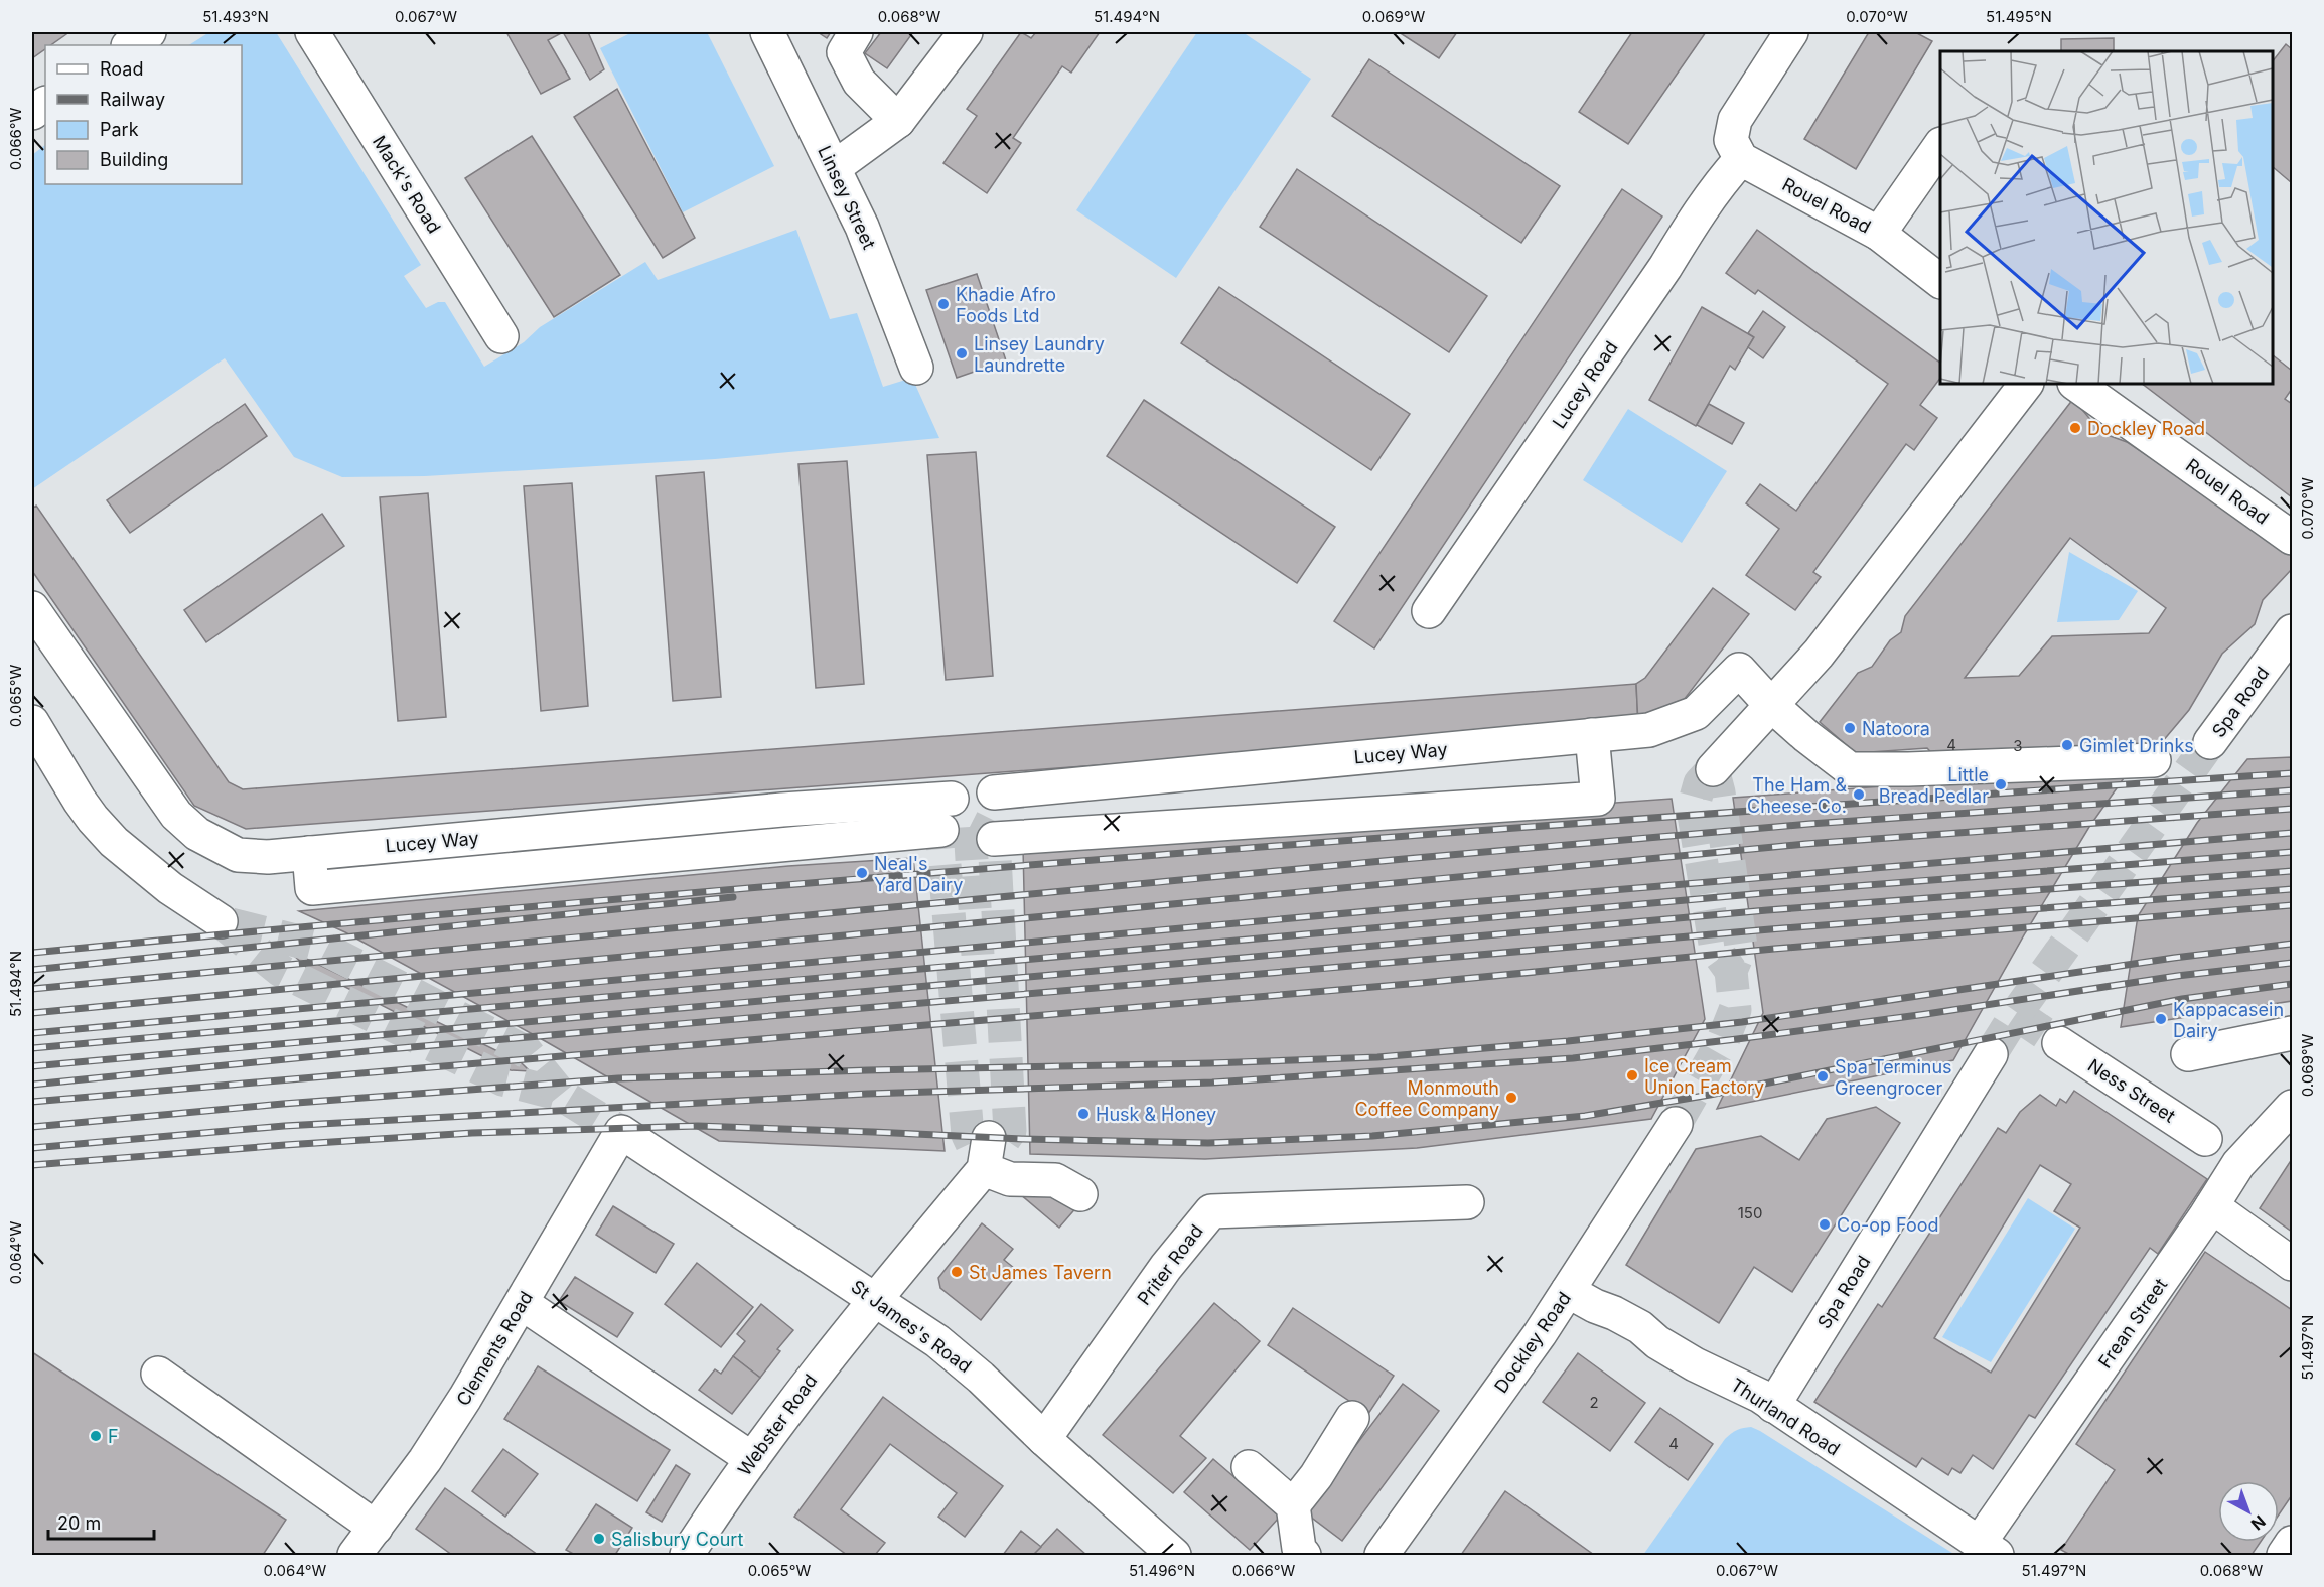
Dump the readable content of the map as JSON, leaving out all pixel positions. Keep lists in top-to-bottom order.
{
  "streets": {
    "street": [
      "Mack's Road",
      "Linsey Street",
      "Rouel Road",
      "Lucey Road",
      "Spa Road",
      "Lucey Way",
      "Ness Street",
      "Priter Road",
      "Frean Street",
      "St James's Road",
      "Dockley Road",
      "Clements Road",
      "Thurland Road",
      "Webster Road"
    ]
  },
  "crossings": [
    ["Rouel Road", "Lucey Road"],
    ["Spa Road", "Thurland Road"],
    ["Ness Street", "Frean Street"],
    ["Priter Road", "St James's Road"],
    ["Frean Street", "Thurland Road"],
    ["St James's Road", "Clements Road"],
    ["St James's Road", "Webster Road"],
    ["Dockley Road", "Thurland Road"]
  ],
  "places": [
    "Khadie Afro Foods Ltd",
    "Linsey Laundry Laundrette",
    "Dockley Road",
    "Natoora",
    "Gimlet Drinks",
    "Little Bread Pedlar",
    "The Ham & Cheese Co.",
    "Neal's Yard Dairy",
    "Kappacasein Dairy",
    "Ice Cream Union Factory",
    "Spa Terminus Greengrocer",
    "Monmouth Coffee Company",
    "Husk & Honey",
    "Co-op Food",
    "St James Tavern",
    "F",
    "Salisbury Court"
  ],
  "house_numbers": [
    "4",
    "3",
    "150",
    "2",
    "4"
  ],
  "legend": [
    "Road",
    "Railway",
    "Park",
    "Building"
  ],
  "scale_bar": "20 m",
  "north": "bottom right",
  "coordinates": [
    "51.493°N",
    "0.067°W",
    "0.068°W",
    "51.494°N",
    "0.069°W",
    "0.070°W",
    "51.495°N",
    "0.066°W",
    "0.065°W",
    "0.064°W",
    "51.497°N",
    "51.496°N"
  ]
}
